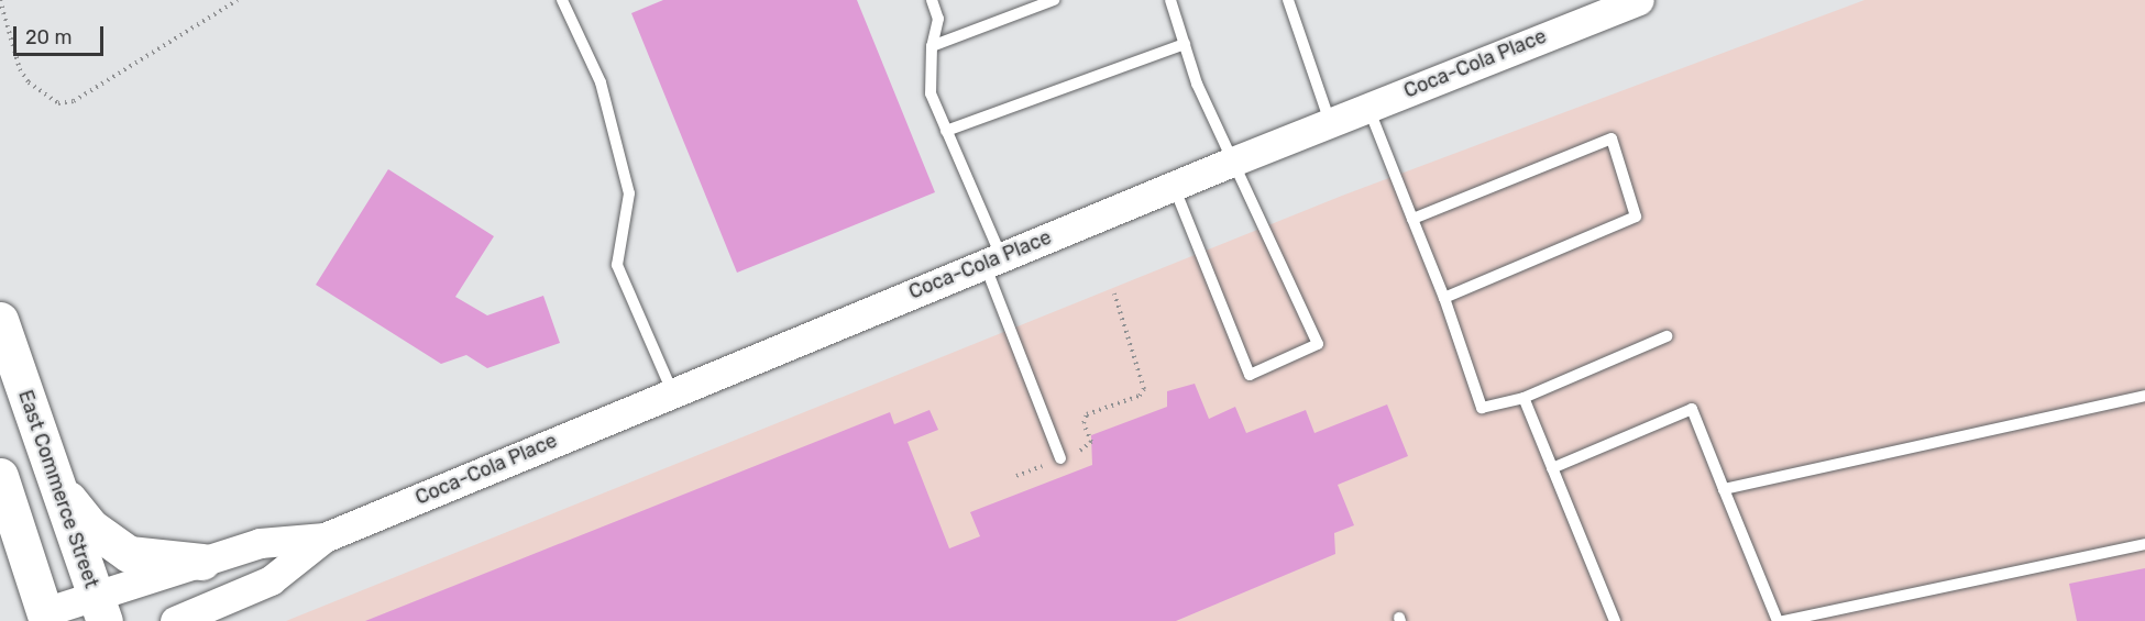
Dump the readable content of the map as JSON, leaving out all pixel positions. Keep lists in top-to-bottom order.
{
  "streets": {
    "main road": ["East Commerce Street"],
    "street": ["Coca-Cola Place"]
  },
  "crossings": [
    ["Coca-Cola Place", "East Commerce Street"]
  ],
  "scale_bar": "20 m"
}
